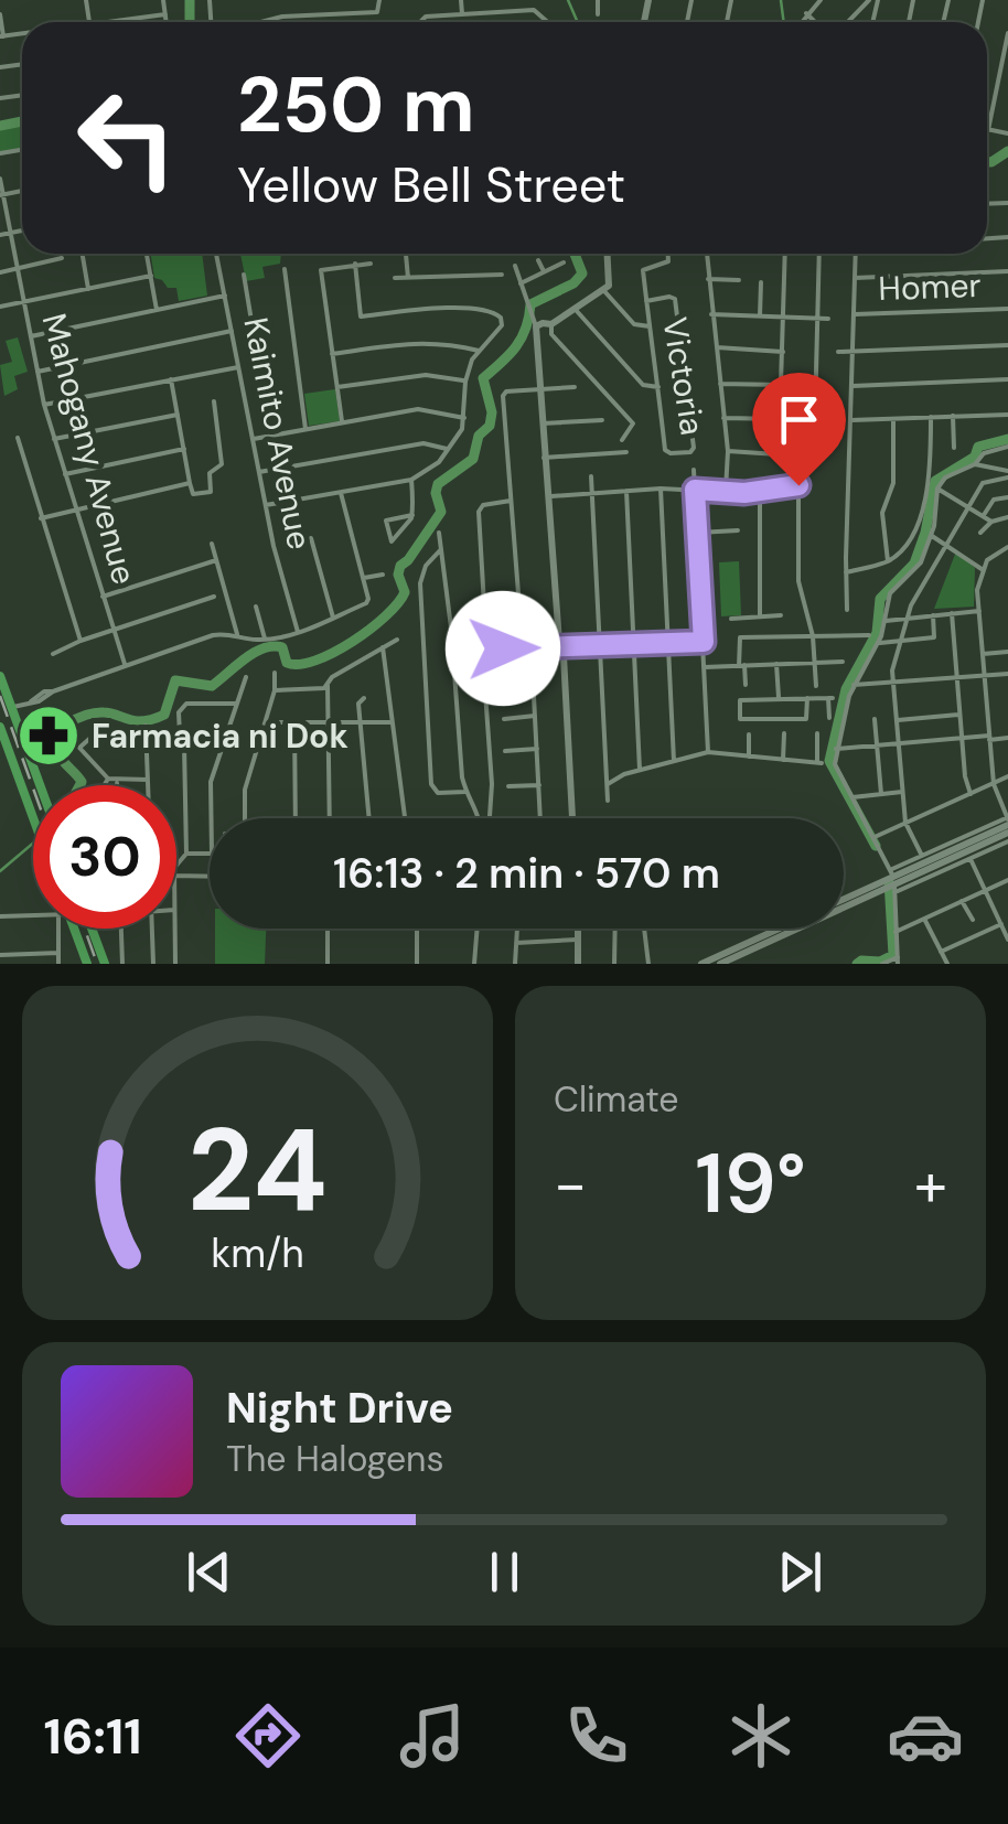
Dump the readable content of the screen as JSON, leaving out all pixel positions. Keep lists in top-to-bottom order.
{
  "streets": {
    "street": [
      "Homer",
      "Victoria",
      "Kaimito Avenue",
      "Mahogany Avenue"
    ]
  },
  "places": {
    "pharmacy": ["Farmacia ni Dok"]
  },
  "page": {
    "turn": ["250 m", "Yellow Bell Street"],
    "limit": "30",
    "trip": "16:13 · 2 min · 570 m",
    "tile": "Climate",
    "heat": ["−", "19°", "+"],
    "song": ["Night Drive", "The Halogens"],
    "tabs": "16:11",
    "gauge": ["24", "km/h"]
  }
}
